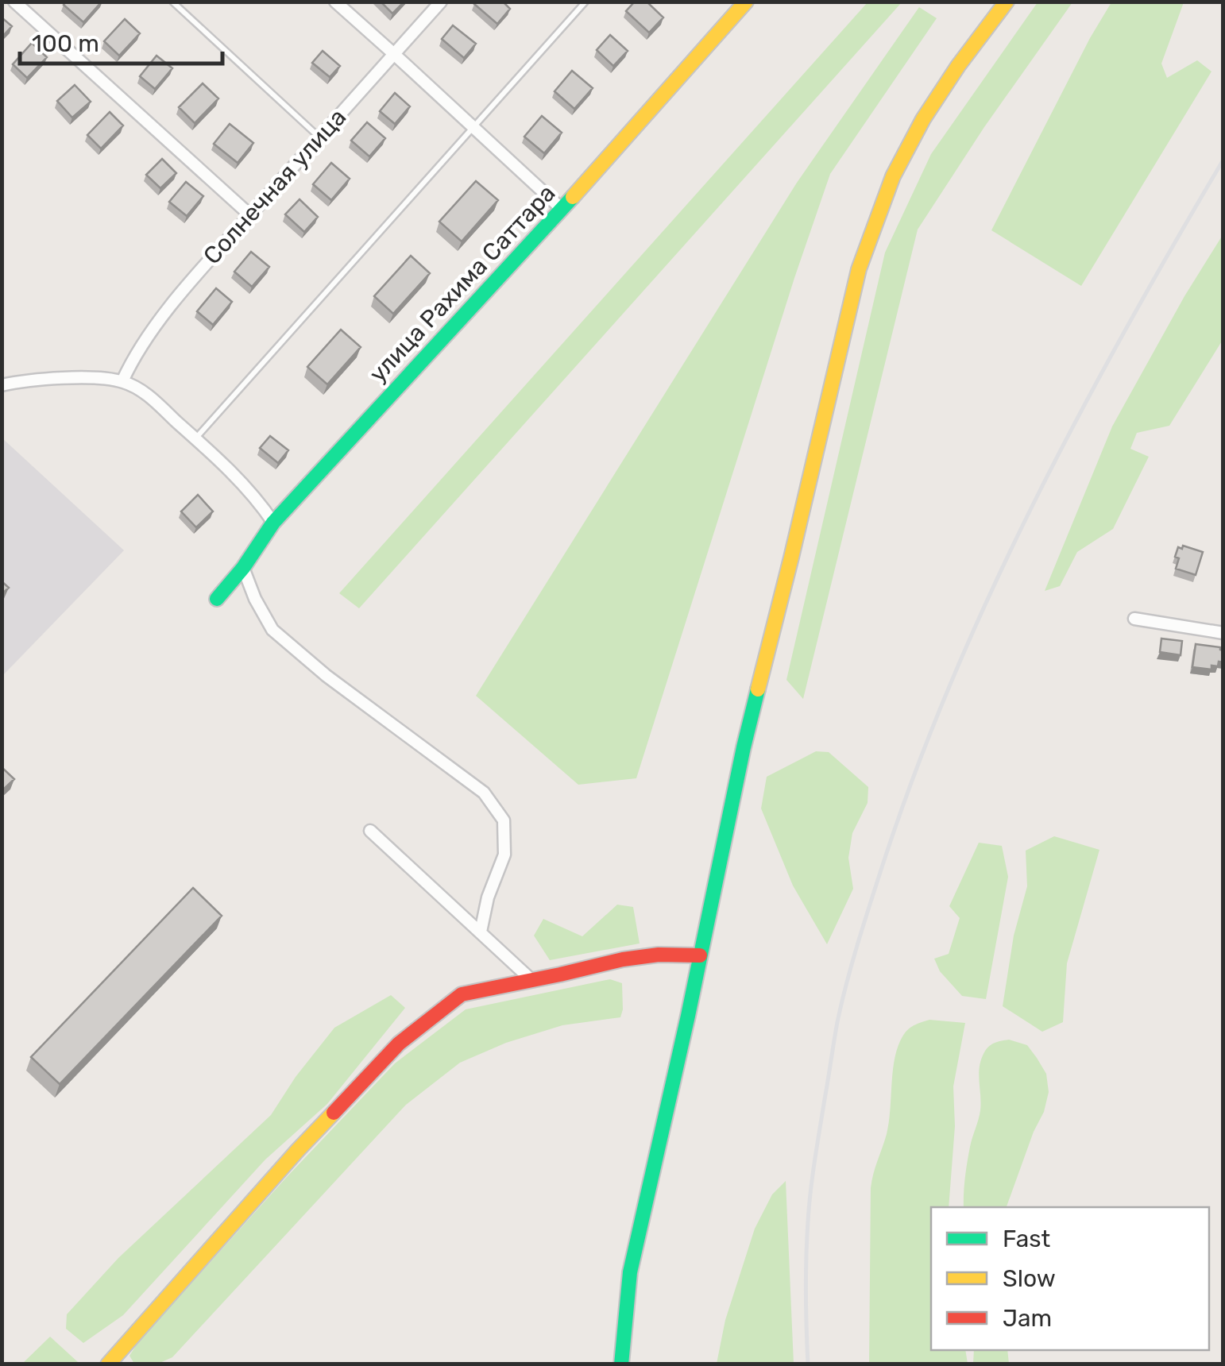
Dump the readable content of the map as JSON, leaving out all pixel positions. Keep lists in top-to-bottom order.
{
  "streets": {
    "street": ["Солнечная улица", "улица Рахима Саттара"]
  },
  "legend": ["Fast", "Slow", "Jam"],
  "scale_bar": "100 m"
}
